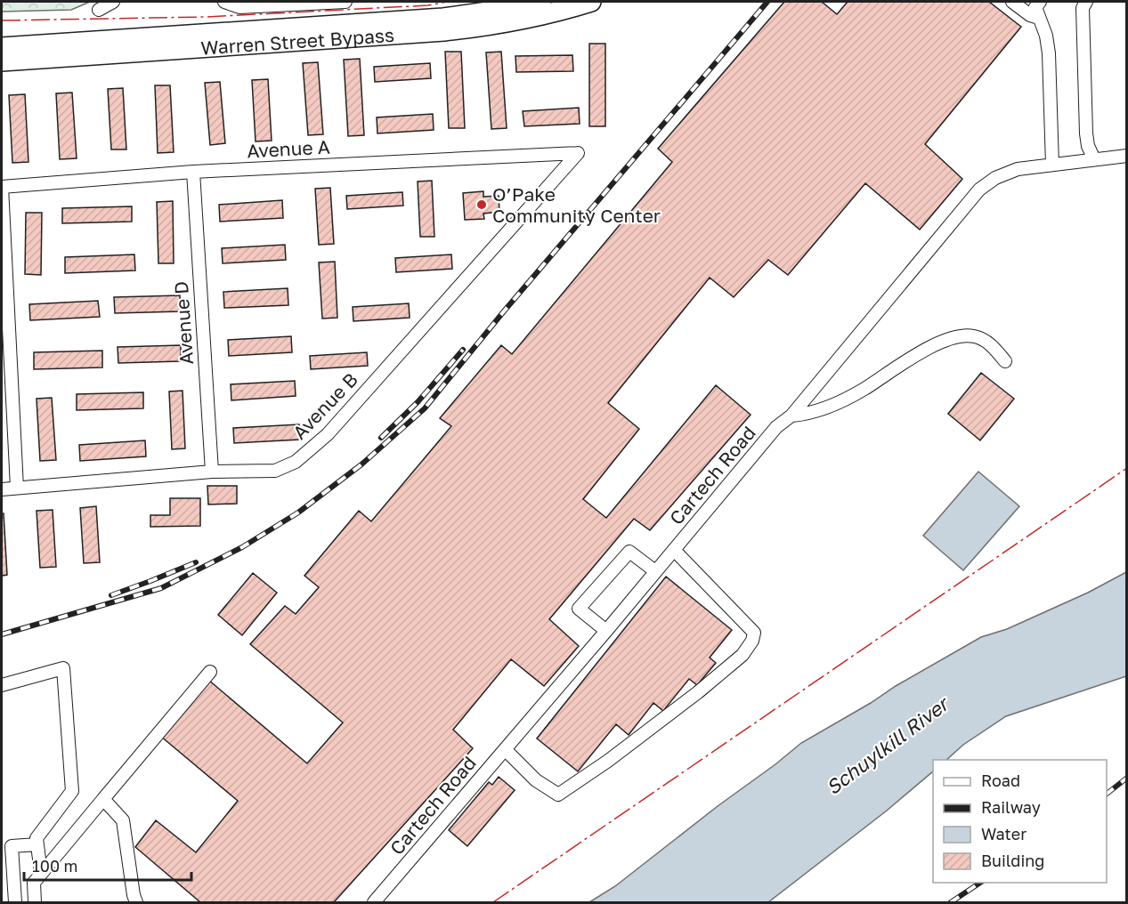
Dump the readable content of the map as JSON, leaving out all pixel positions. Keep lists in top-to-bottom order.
{
  "streets": {
    "highway": ["Warren Street Bypass"],
    "street": [
      "Avenue A",
      "Avenue D",
      "Avenue B",
      "Cartech Road"
    ]
  },
  "crossings": [
    ["Avenue A", "Avenue D"],
    ["Avenue A", "Avenue B"],
    ["Avenue D", "Avenue B"]
  ],
  "water": ["Schuylkill River"],
  "places": ["O’Pake Community Center"],
  "legend": [
    "Road",
    "Railway",
    "Water",
    "Building"
  ],
  "scale_bar": "100 m"
}
